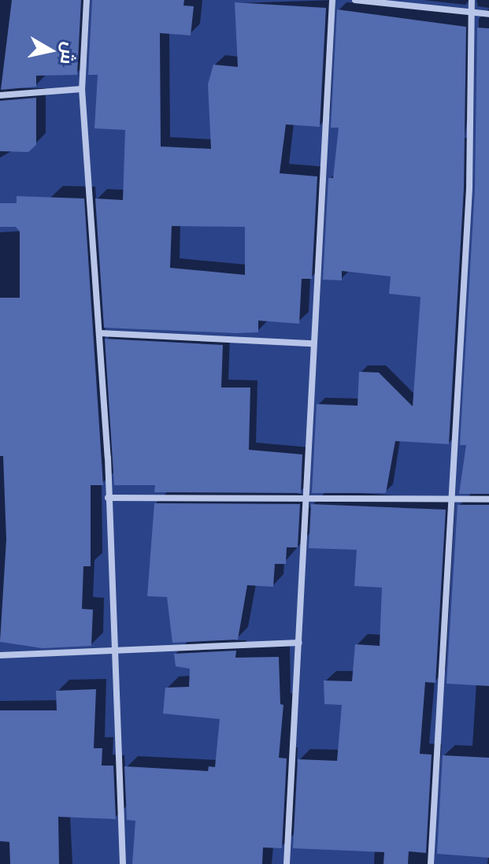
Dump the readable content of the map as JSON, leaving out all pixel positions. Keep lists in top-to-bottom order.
{
  "north": "right"
}
